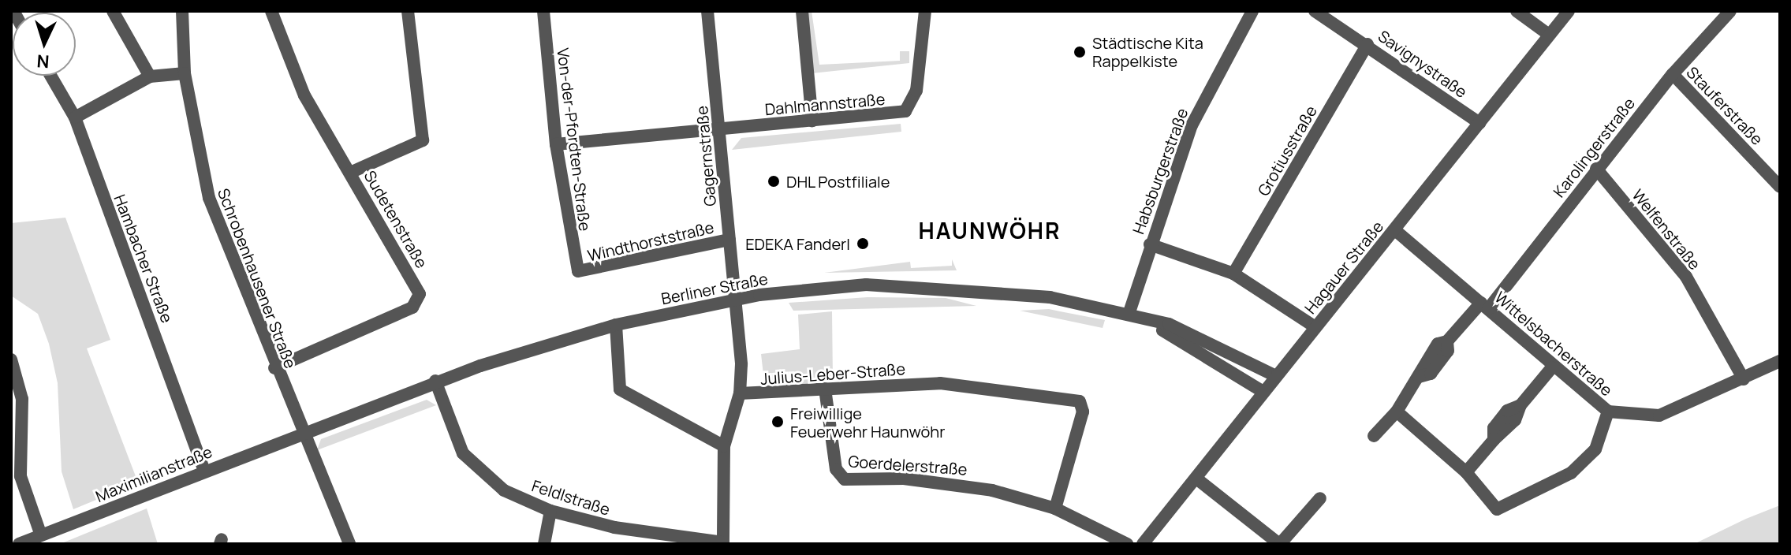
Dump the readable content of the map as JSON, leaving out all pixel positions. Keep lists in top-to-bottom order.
{
  "streets": {
    "street": [
      "Savignystraße",
      "Dahlmannstraße",
      "Stauferstraße",
      "Von-der-Pfordten-Straße",
      "Karolingerstraße",
      "Grotiusstraße",
      "Gagernstraße",
      "Habsburgerstraße",
      "Sudetenstraße",
      "Welfenstraße",
      "Windthorststraße",
      "Hambacher Straße",
      "Hagauer Straße",
      "Schrobenhausener Straße",
      "Berliner Straße",
      "Wittelsbacherstraße",
      "Julius-Leber-Straße",
      "Goerdelerstraße",
      "Maximilianstraße",
      "Feldlstraße"
    ]
  },
  "crossings": [
    ["Savignystraße", "Grotiusstraße"],
    ["Savignystraße", "Hagauer Straße"],
    ["Dahlmannstraße", "Von-der-Pfordten-Straße"],
    ["Dahlmannstraße", "Gagernstraße"],
    ["Stauferstraße", "Karolingerstraße"],
    ["Von-der-Pfordten-Straße", "Windthorststraße"],
    ["Karolingerstraße", "Welfenstraße"],
    ["Karolingerstraße", "Wittelsbacherstraße"],
    ["Gagernstraße", "Windthorststraße"],
    ["Gagernstraße", "Berliner Straße"],
    ["Gagernstraße", "Julius-Leber-Straße"],
    ["Gagernstraße", "Feldlstraße"],
    ["Habsburgerstraße", "Berliner Straße"],
    ["Sudetenstraße", "Schrobenhausener Straße"],
    ["Welfenstraße", "Wittelsbacherstraße"],
    ["Hambacher Straße", "Maximilianstraße"],
    ["Hagauer Straße", "Berliner Straße"],
    ["Hagauer Straße", "Wittelsbacherstraße"],
    ["Schrobenhausener Straße", "Berliner Straße"],
    ["Schrobenhausener Straße", "Maximilianstraße"],
    ["Berliner Straße", "Maximilianstraße"],
    ["Berliner Straße", "Feldlstraße"],
    ["Julius-Leber-Straße", "Goerdelerstraße"]
  ],
  "districts": ["HAUNWÖHR"],
  "places": [
    "Städtische Kita Rappelkiste",
    "DHL Postfiliale",
    "EDEKA Fanderl",
    "Freiwillige Feuerwehr Haunwöhr"
  ],
  "north": "bottom"
}
